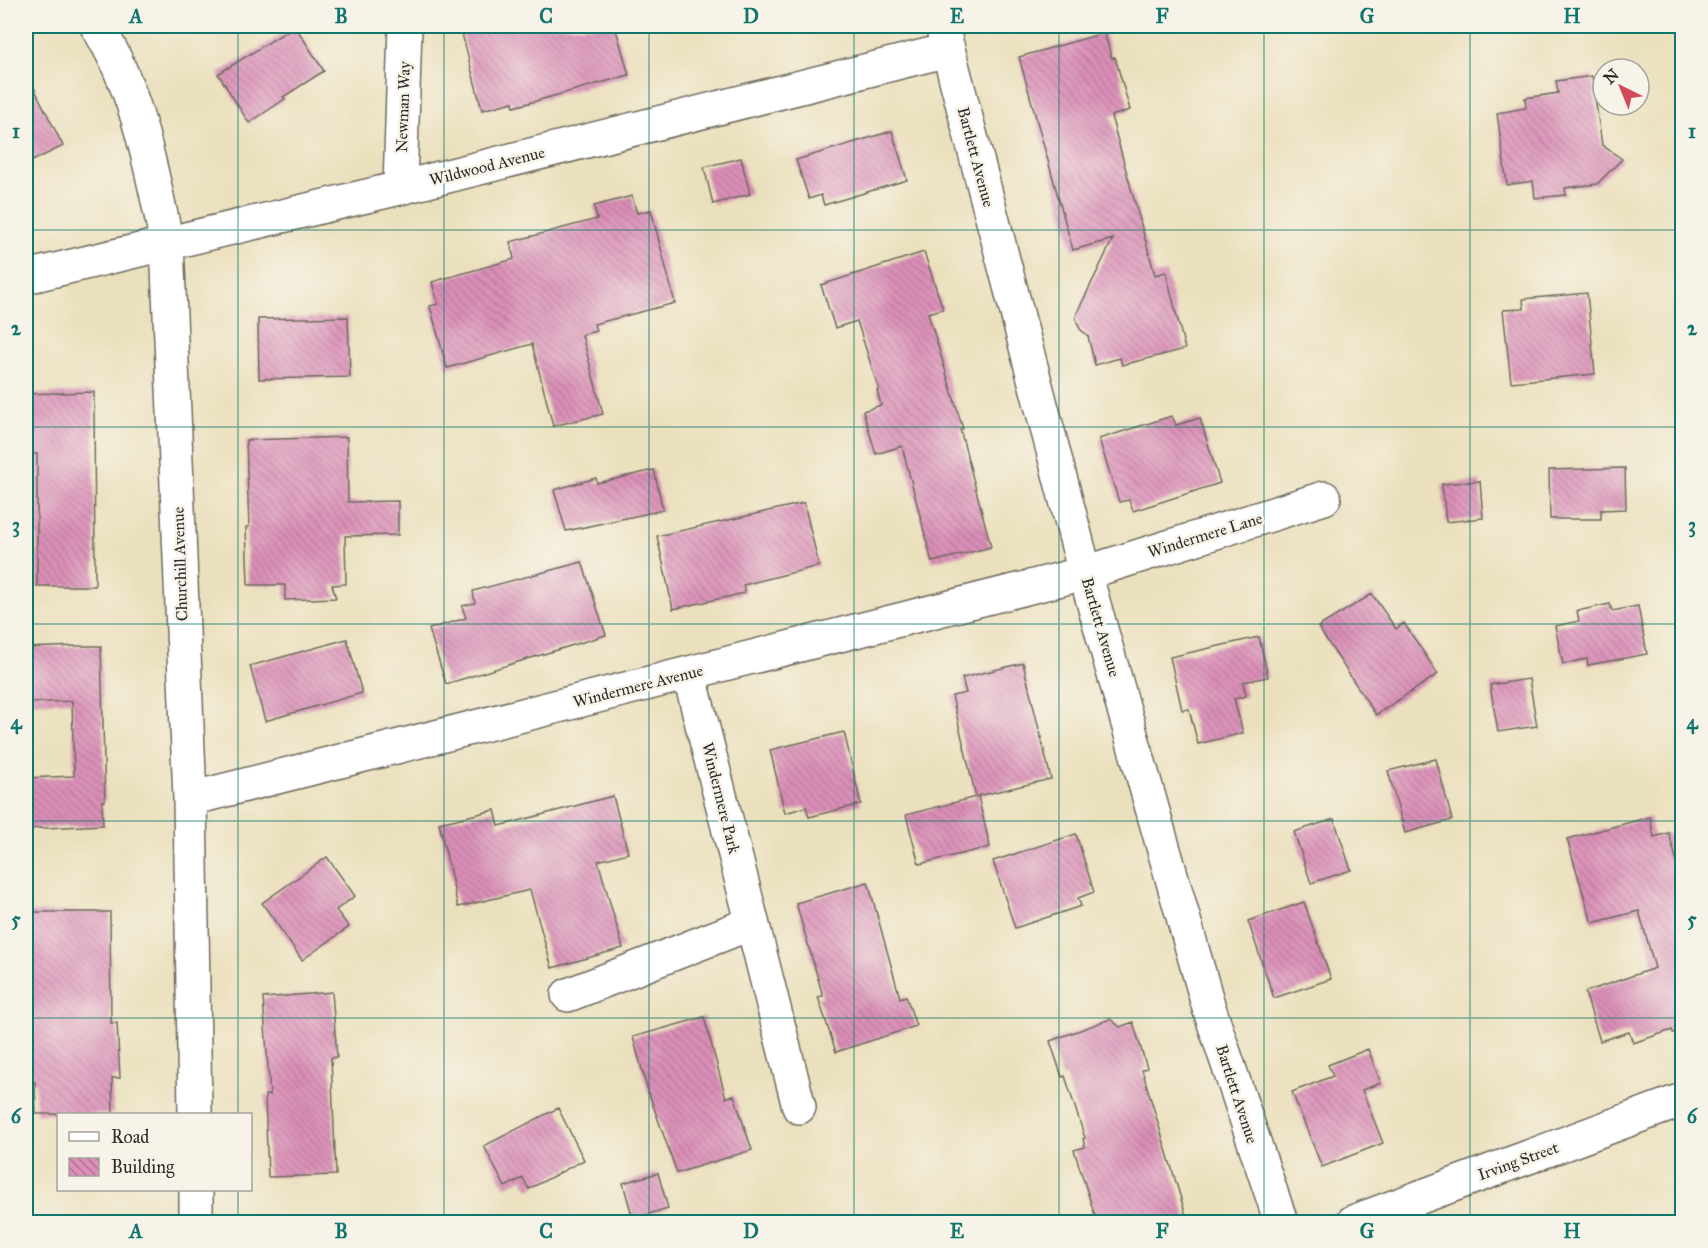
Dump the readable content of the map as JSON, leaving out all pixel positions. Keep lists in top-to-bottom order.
{
  "streets": {
    "street": [
      "Newman Way",
      "Bartlett Avenue",
      "Wildwood Avenue",
      "Windermere Lane",
      "Churchill Avenue",
      "Windermere Avenue",
      "Windermere Park",
      "Irving Street"
    ]
  },
  "crossings": [
    ["Newman Way", "Wildwood Avenue"],
    ["Bartlett Avenue", "Wildwood Avenue"],
    ["Bartlett Avenue", "Windermere Lane"],
    ["Bartlett Avenue", "Windermere Avenue"],
    ["Wildwood Avenue", "Churchill Avenue"],
    ["Windermere Lane", "Windermere Avenue"],
    ["Churchill Avenue", "Windermere Avenue"],
    ["Windermere Avenue", "Windermere Park"]
  ],
  "legend": ["Road", "Building"],
  "north": "top left",
  "grid": {
    "columns": [
      "A",
      "B",
      "C",
      "D",
      "E",
      "F",
      "G",
      "H"
    ],
    "rows": [
      "1",
      "2",
      "3",
      "4",
      "5",
      "6"
    ]
  }
}
